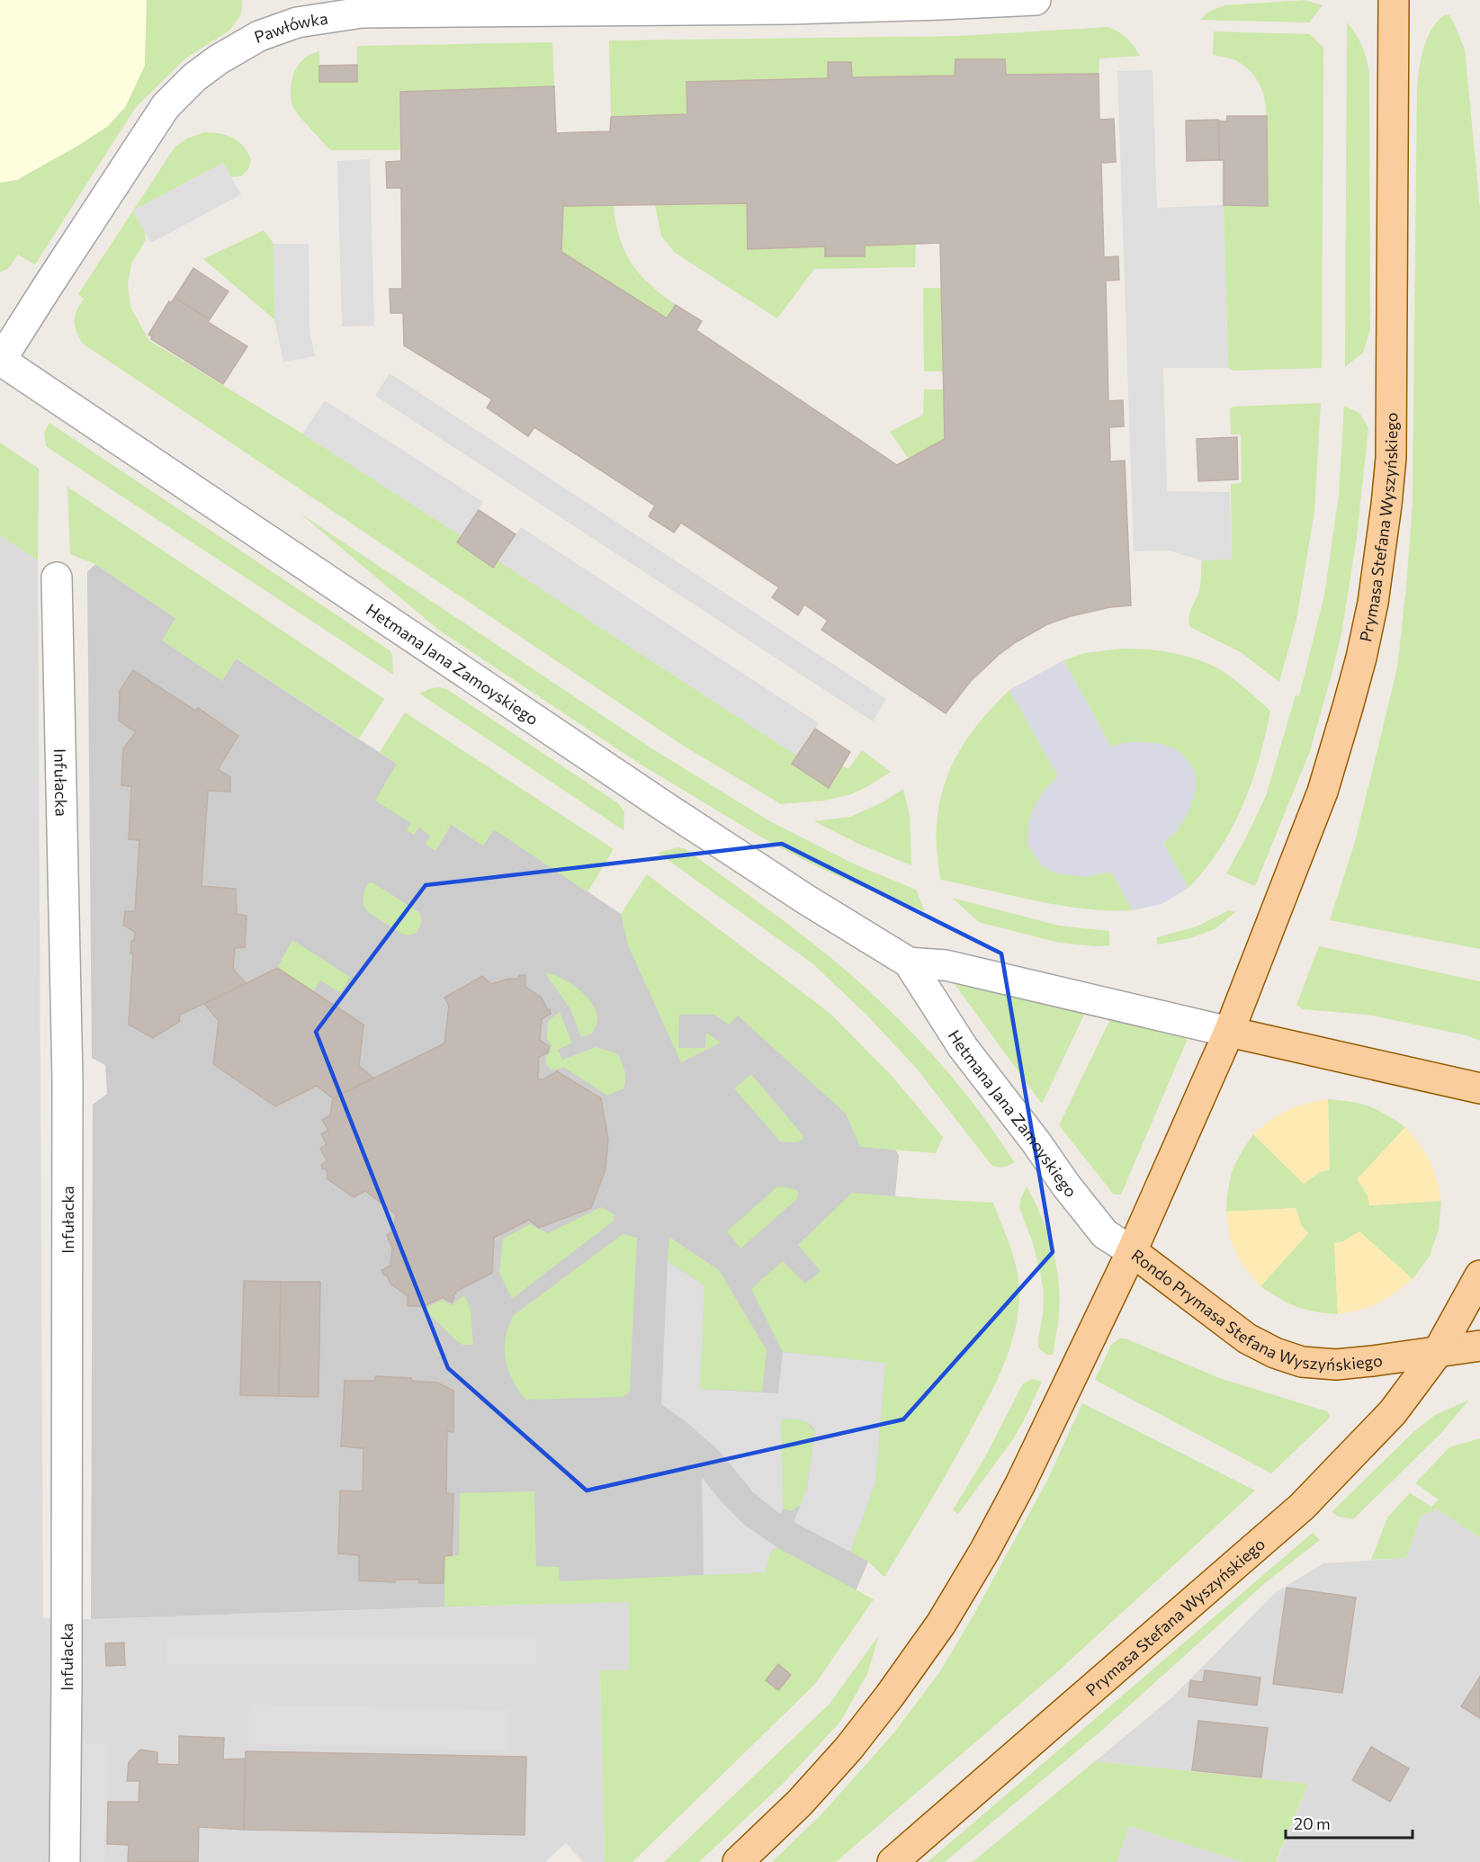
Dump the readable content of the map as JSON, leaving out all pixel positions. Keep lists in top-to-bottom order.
{
  "streets": {
    "main road": ["Prymasa Stefana Wyszyńskiego", "Rondo Prymasa Stefana Wyszyńskiego"],
    "street": ["Pawłówka", "Hetmana Jana Zamoyskiego", "Infułacka"]
  },
  "crossings": [
    ["Pawłówka", "Hetmana Jana Zamoyskiego"],
    ["Prymasa Stefana Wyszyńskiego", "Hetmana Jana Zamoyskiego"],
    ["Prymasa Stefana Wyszyńskiego", "Rondo Prymasa Stefana Wyszyńskiego"],
    ["Hetmana Jana Zamoyskiego", "Rondo Prymasa Stefana Wyszyńskiego"]
  ],
  "scale_bar": "20 m"
}
